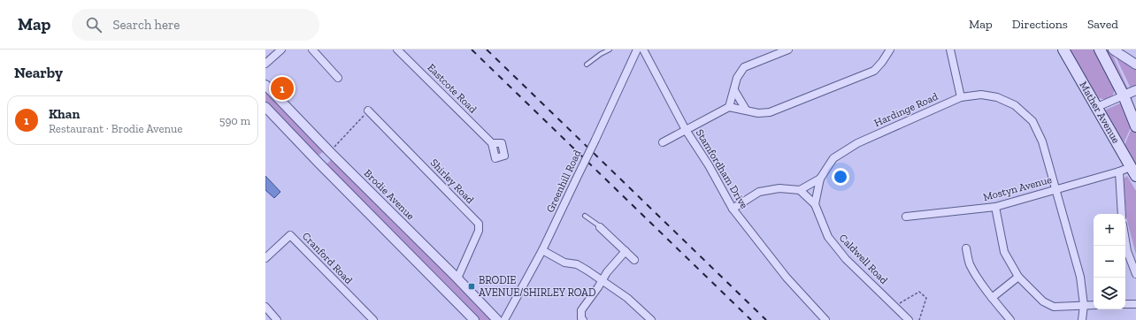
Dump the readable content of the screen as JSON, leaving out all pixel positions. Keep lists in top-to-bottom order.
{
  "streets": {
    "main road": ["Mather Avenue"],
    "street": [
      "Eastcote Road",
      "Hardinge Road",
      "Stamfordham Drive",
      "Shirley Road",
      "Greenhill Road",
      "Mostyn Avenue",
      "Brodie Avenue",
      "Cranford Road",
      "Caldwell Road"
    ]
  },
  "crossings": [
    ["Hardinge Road", "Mostyn Avenue"],
    ["Hardinge Road", "Caldwell Road"],
    ["Mather Avenue", "Mostyn Avenue"],
    ["Shirley Road", "Brodie Avenue"]
  ],
  "places": {
    "transit": ["BRODIE AVENUE/SHIRLEY ROAD"]
  },
  "page": {
    "header": "Map",
    "search": "Search here",
    "nav": ["Map", "Directions", "Saved"],
    "heading": "Nearby",
    "pins": "1",
    "list": [
      {
        "mark": "1",
        "name": "Khan",
        "note": "Restaurant · Brodie Avenue",
        "value": "590 m"
      }
    ],
    "map_buttons": ["+", "−"]
  }
}
